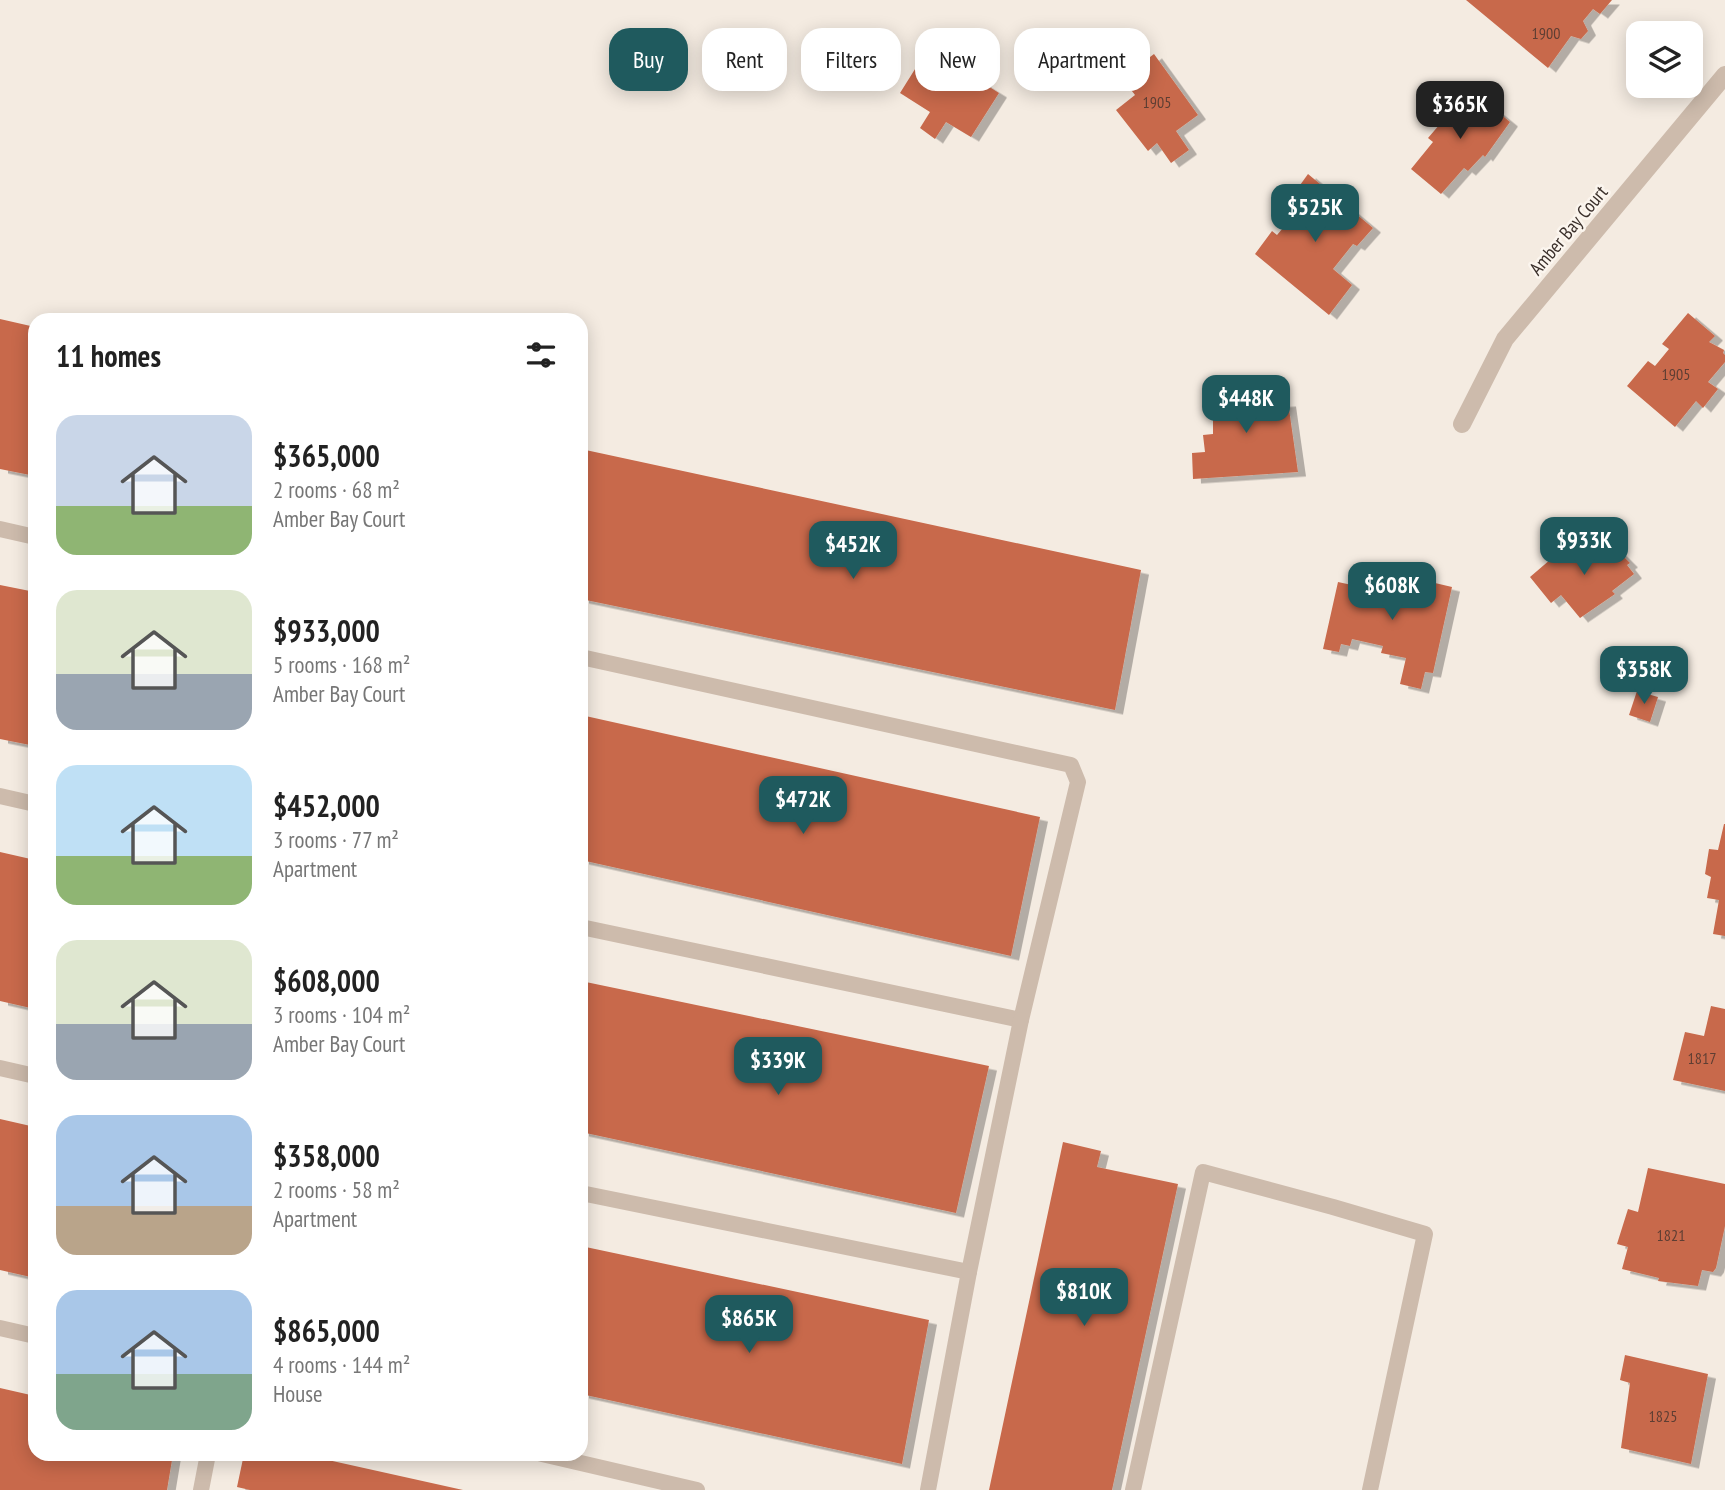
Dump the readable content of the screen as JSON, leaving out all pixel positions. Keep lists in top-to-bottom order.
{
  "streets": {
    "street": ["Amber Bay Court"]
  },
  "house_numbers": [
    "1900",
    "1905",
    "1905",
    "1817",
    "1821",
    "1825"
  ],
  "page": {
    "chip": [
      "Buy",
      "Rent",
      "Filters",
      "New",
      "Apartment"
    ],
    "price": [
      "$365K",
      "$525K",
      "$448K",
      "$933K",
      "$452K",
      "$608K",
      "$358K",
      "$472K",
      "$339K",
      "$810K",
      "$865K"
    ],
    "heading": "11 homes",
    "list": [
      {
        "name": "$365,000",
        "note": "2 rooms · 68 m² · Amber Bay Court"
      },
      {
        "name": "$933,000",
        "note": "5 rooms · 168 m² · Amber Bay Court"
      },
      {
        "name": "$452,000",
        "note": "3 rooms · 77 m² · Apartment"
      },
      {
        "name": "$608,000",
        "note": "3 rooms · 104 m² · Amber Bay Court"
      },
      {
        "name": "$358,000",
        "note": "2 rooms · 58 m² · Apartment"
      },
      {
        "name": "$865,000",
        "note": "4 rooms · 144 m² · House"
      }
    ]
  }
}
